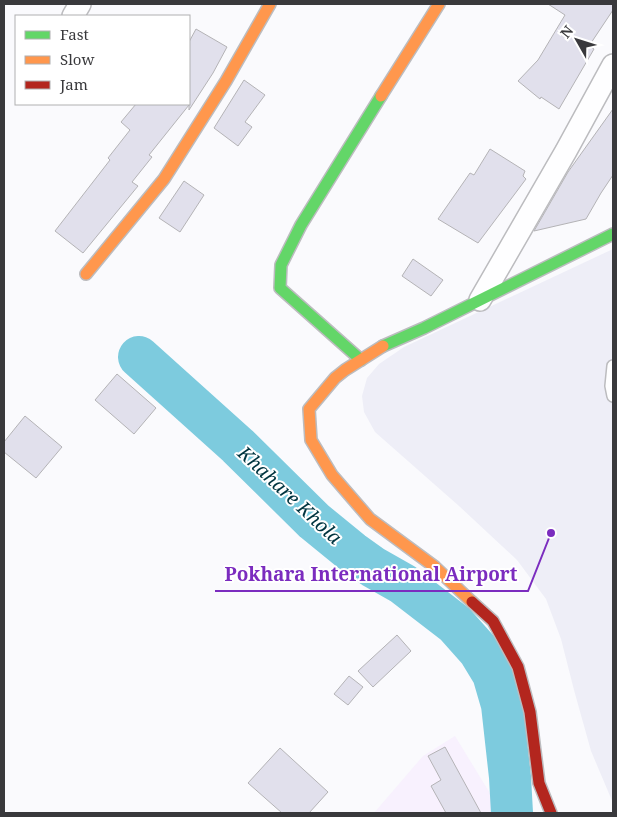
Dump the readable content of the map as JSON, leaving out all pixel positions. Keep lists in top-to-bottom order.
{
  "water": ["Khahare Khola"],
  "places": ["Pokhara International Airport"],
  "legend": ["Fast", "Slow", "Jam"],
  "north": "top left"
}
